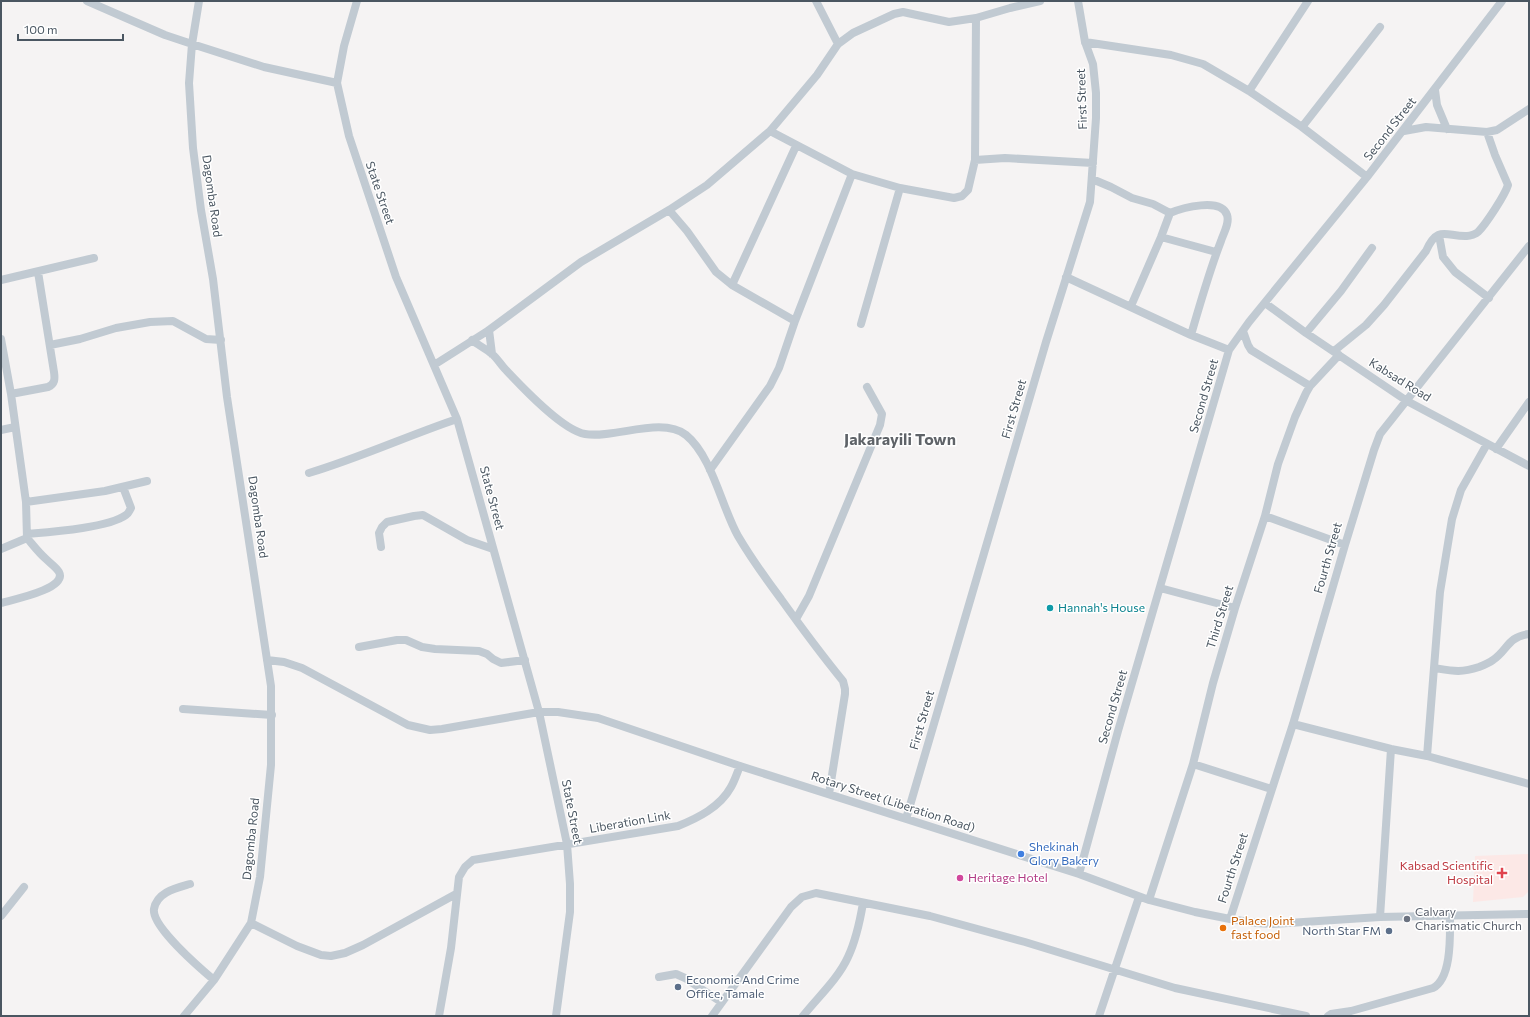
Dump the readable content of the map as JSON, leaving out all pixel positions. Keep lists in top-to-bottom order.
{
  "streets": {
    "street": [
      "First Street",
      "Second Street",
      "State Street",
      "Dagomba Road",
      "Kabsad Road",
      "Fourth Street",
      "Third Street",
      "Rotary Street (Liberation Road)",
      "Liberation Link"
    ]
  },
  "crossings": [
    ["First Street", "Rotary Street (Liberation Road)"],
    ["Second Street", "Kabsad Road"],
    ["Second Street", "Rotary Street (Liberation Road)"],
    ["State Street", "Rotary Street (Liberation Road)"],
    ["State Street", "Liberation Link"],
    ["Dagomba Road", "Rotary Street (Liberation Road)"],
    ["Kabsad Road", "Fourth Street"],
    ["Kabsad Road", "Third Street"],
    ["Fourth Street", "Rotary Street (Liberation Road)"],
    ["Third Street", "Rotary Street (Liberation Road)"],
    ["Rotary Street (Liberation Road)", "Liberation Link"]
  ],
  "districts": ["Jakarayili Town"],
  "places": {
    "other": [
      "Hannah's House",
      "Shekinah Glory Bakery",
      "Heritage Hotel",
      "Calvary Charismatic Church",
      "Palace Joint fast food",
      "North Star FM",
      "Economic And Crime Office, Tamale"
    ],
    "health": ["Kabsad Scientific Hospital"]
  },
  "scale_bar": "100 m"
}
